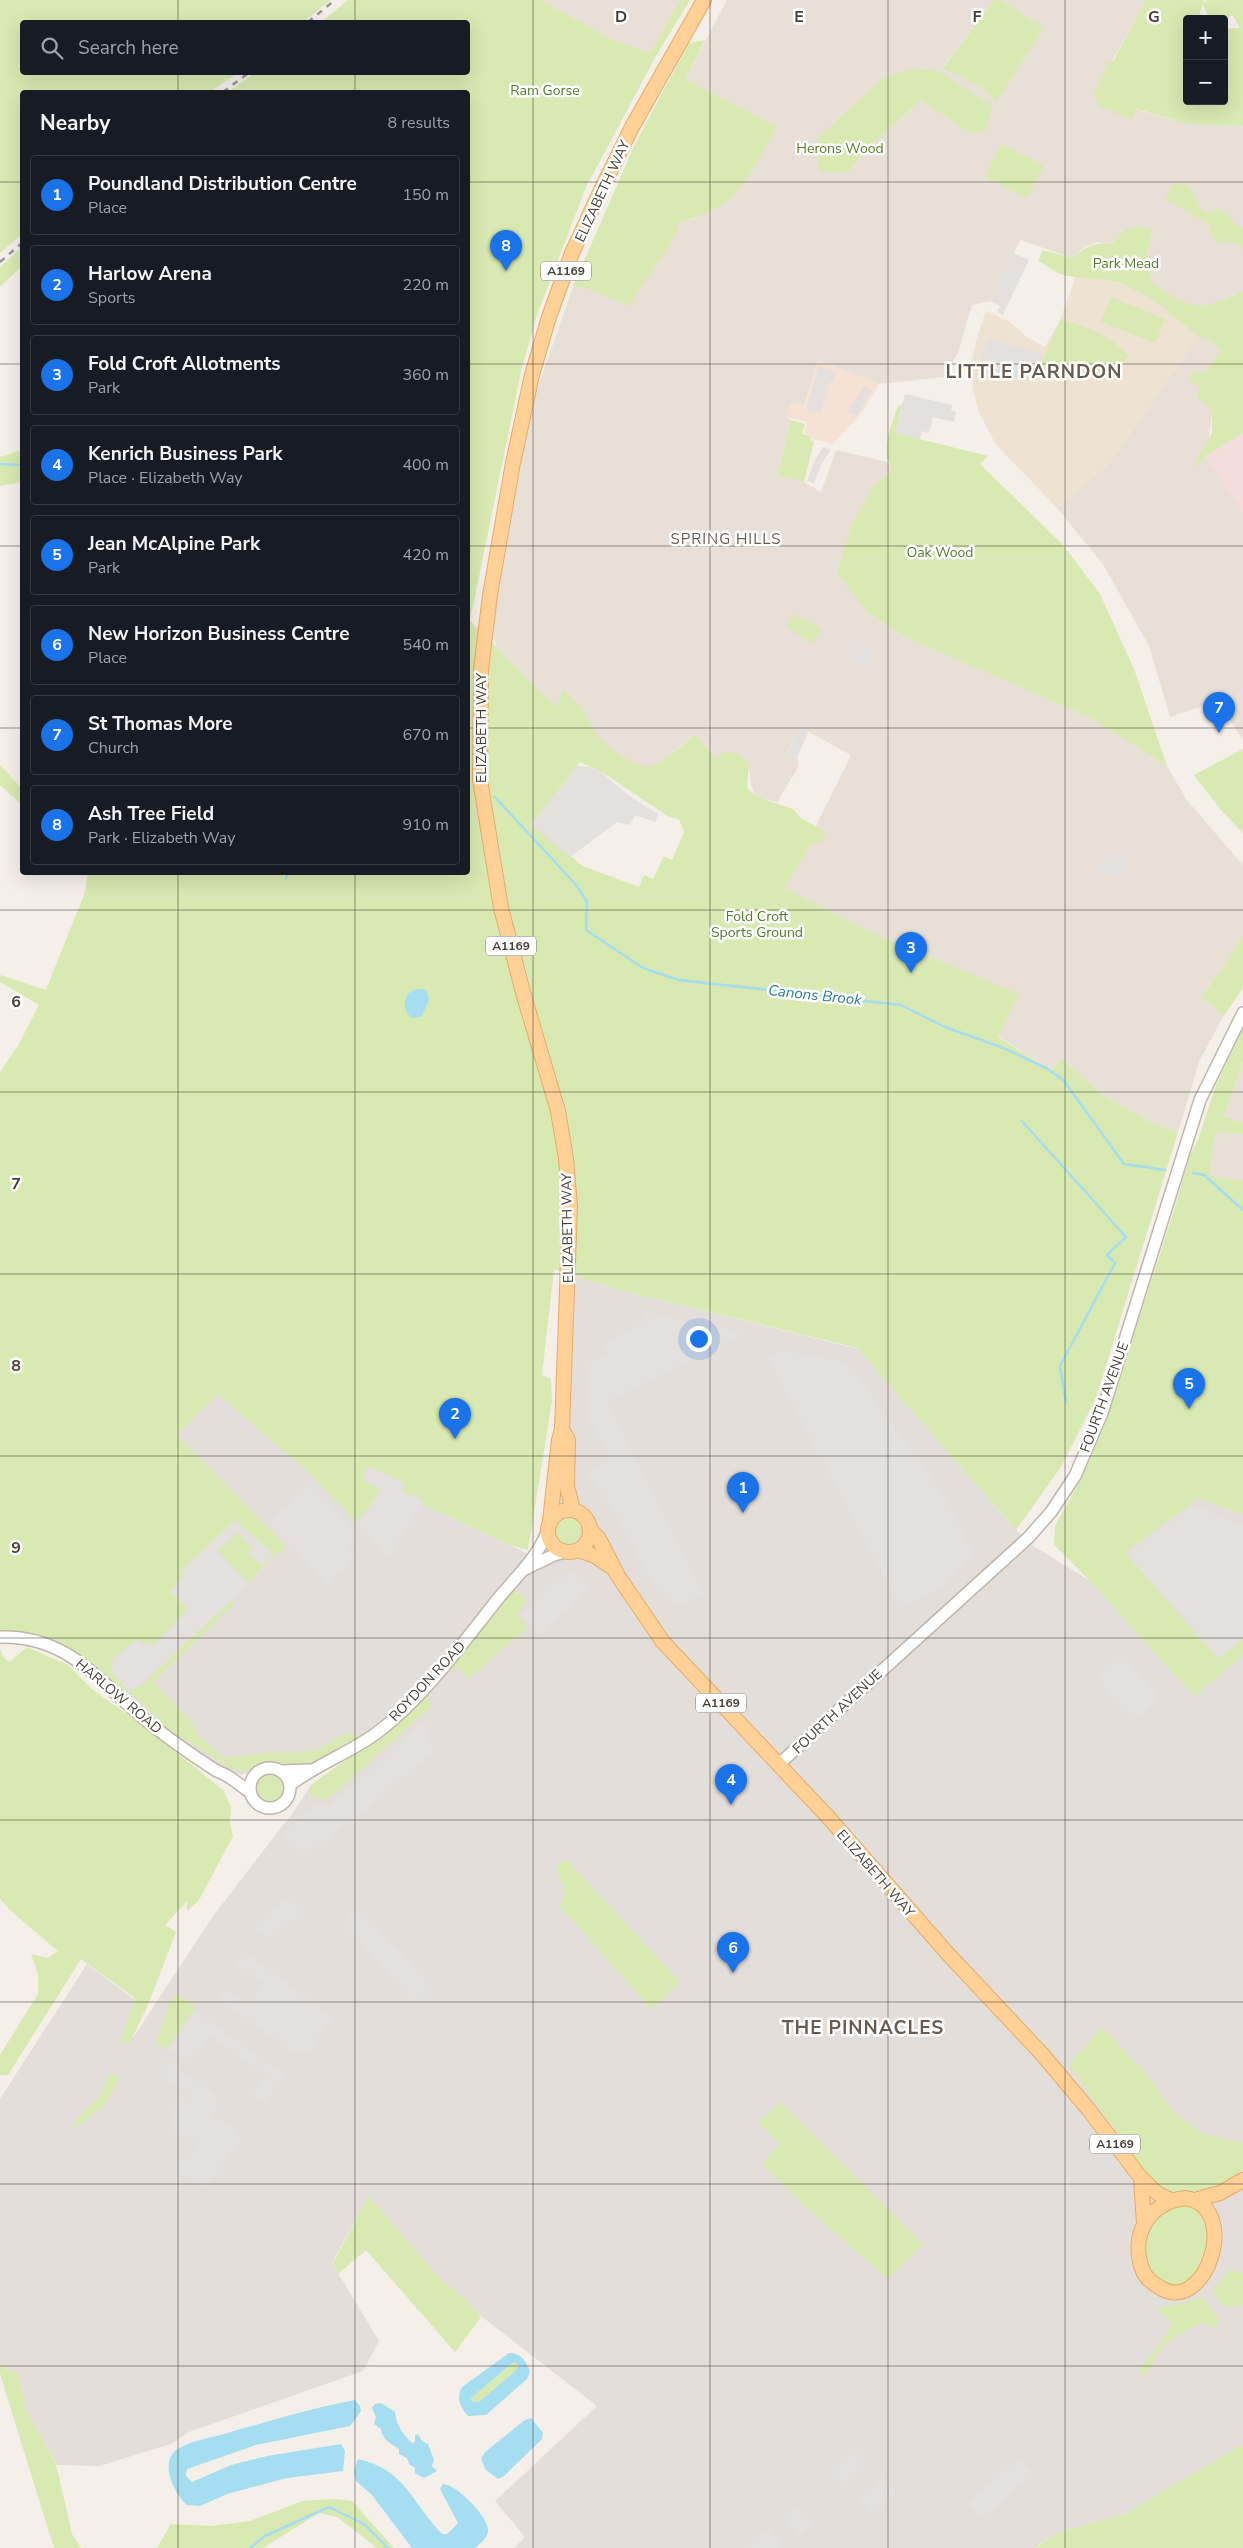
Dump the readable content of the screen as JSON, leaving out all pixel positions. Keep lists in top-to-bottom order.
{
  "streets": {
    "main road": ["ELIZABETH WAY", "A1169"],
    "street": ["FOURTH AVENUE", "ROYDON ROAD", "HARLOW ROAD"]
  },
  "crossings": [
    ["ELIZABETH WAY", "FOURTH AVENUE"],
    ["ELIZABETH WAY", "ROYDON ROAD"],
    ["ROYDON ROAD", "HARLOW ROAD"]
  ],
  "districts": ["LITTLE PARNDON", "SPRING HILLS", "THE PINNACLES"],
  "water": ["Canons Brook"],
  "parks": [
    "Ram Gorse",
    "Herons Wood",
    "Park Mead",
    "Oak Wood",
    "Fold Croft Sports Ground"
  ],
  "page": {
    "map_buttons": ["+", "−"],
    "search": "Search here",
    "heading": ["Nearby", "8 results"],
    "list": [
      {
        "mark": "1",
        "name": "Poundland Distribution Centre",
        "note": "Place",
        "value": "150 m"
      },
      {
        "mark": "2",
        "name": "Harlow Arena",
        "note": "Sports",
        "value": "220 m"
      },
      {
        "mark": "3",
        "name": "Fold Croft Allotments",
        "note": "Park",
        "value": "360 m"
      },
      {
        "mark": "4",
        "name": "Kenrich Business Park",
        "note": "Place · Elizabeth Way",
        "value": "400 m"
      },
      {
        "mark": "5",
        "name": "Jean McAlpine Park",
        "note": "Park",
        "value": "420 m"
      },
      {
        "mark": "6",
        "name": "New Horizon Business Centre",
        "note": "Place",
        "value": "540 m"
      },
      {
        "mark": "7",
        "name": "St Thomas More",
        "note": "Church",
        "value": "670 m"
      },
      {
        "mark": "8",
        "name": "Ash Tree Field",
        "note": "Park · Elizabeth Way",
        "value": "910 m"
      }
    ],
    "pins": [
      "8",
      "7",
      "3",
      "5",
      "2",
      "1",
      "4",
      "6"
    ]
  },
  "grid": {
    "columns": [
      "D",
      "E",
      "F",
      "G"
    ],
    "rows": [
      "6",
      "7",
      "8",
      "9"
    ]
  }
}
